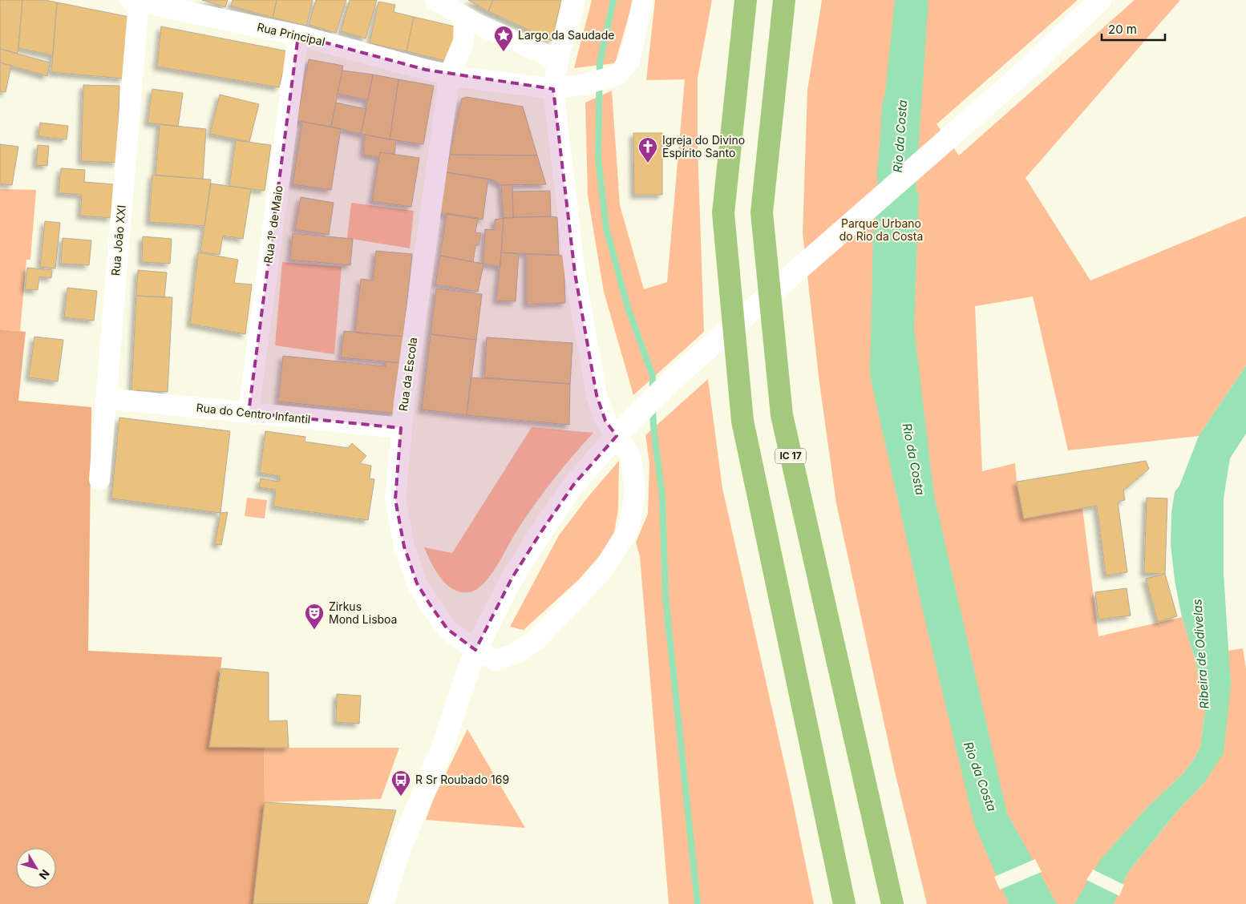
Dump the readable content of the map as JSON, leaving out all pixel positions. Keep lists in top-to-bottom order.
{
  "streets": {
    "highway": ["IC 17"],
    "street": [
      "Rua Principal",
      "Rua 1º de Maio",
      "Rua João XXI",
      "Rua da Escola",
      "Rua do Centro Infantil"
    ]
  },
  "crossings": [
    ["Rua Principal", "Rua 1º de Maio"],
    ["Rua Principal", "Rua João XXI"],
    ["Rua Principal", "Rua da Escola"],
    ["Rua 1º de Maio", "Rua do Centro Infantil"],
    ["Rua João XXI", "Rua do Centro Infantil"],
    ["Rua da Escola", "Rua do Centro Infantil"]
  ],
  "water": ["Rio da Costa", "Ribeira de Odivelas"],
  "parks": ["Parque Urbano do Rio da Costa"],
  "places": {
    "place": ["Largo da Saudade"],
    "church": ["Igreja do Divino Espírito Santo"],
    "theatre": ["Zirkus Mond Lisboa"],
    "bus stop": ["R Sr Roubado 169"]
  },
  "scale_bar": "20 m",
  "north": "bottom right"
}
